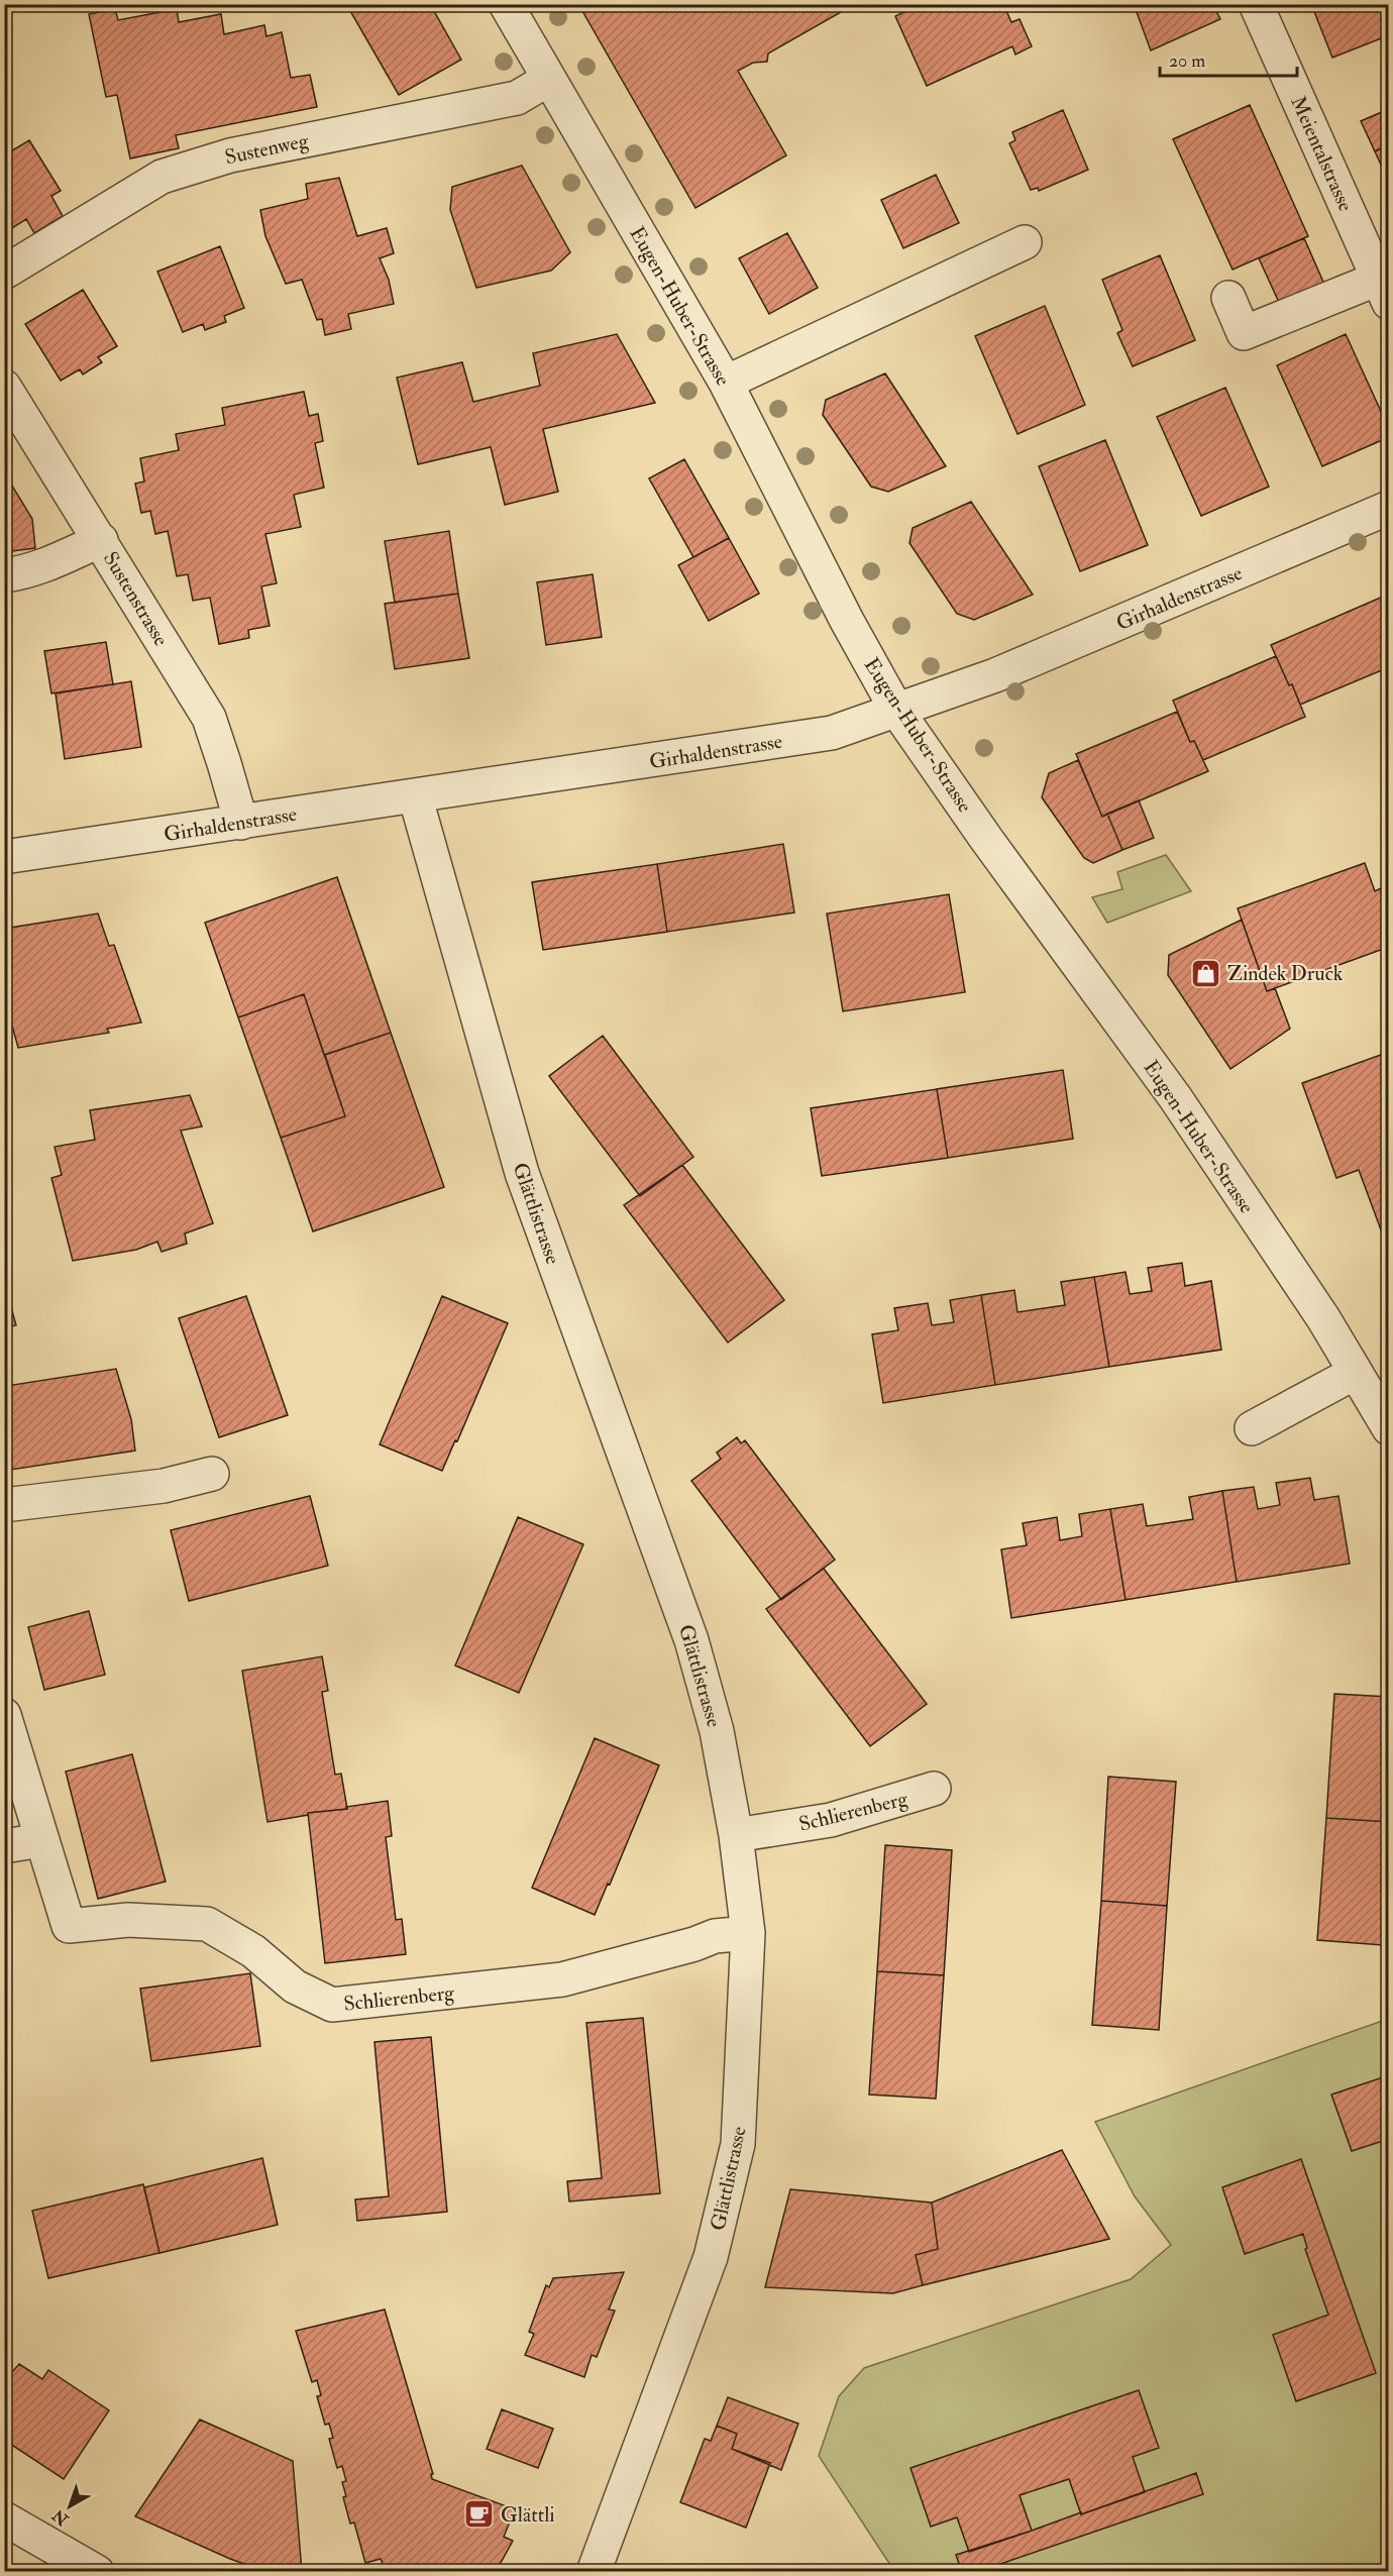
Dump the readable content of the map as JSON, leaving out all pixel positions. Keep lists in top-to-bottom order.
{
  "streets": {
    "street": [
      "Sustenweg",
      "Meientalstrasse",
      "Eugen-Huber-Strasse",
      "Girhaldenstrasse",
      "Sustenstrasse",
      "Glättlistrasse",
      "Schlierenberg"
    ]
  },
  "crossings": [
    ["Sustenweg", "Eugen-Huber-Strasse"],
    ["Eugen-Huber-Strasse", "Girhaldenstrasse"],
    ["Girhaldenstrasse", "Sustenstrasse"],
    ["Girhaldenstrasse", "Glättlistrasse"],
    ["Glättlistrasse", "Schlierenberg"]
  ],
  "places": {
    "shop": ["Zindek Druck"],
    "cafe": ["Glättli"]
  },
  "scale_bar": "20 m",
  "north": "bottom left"
}
